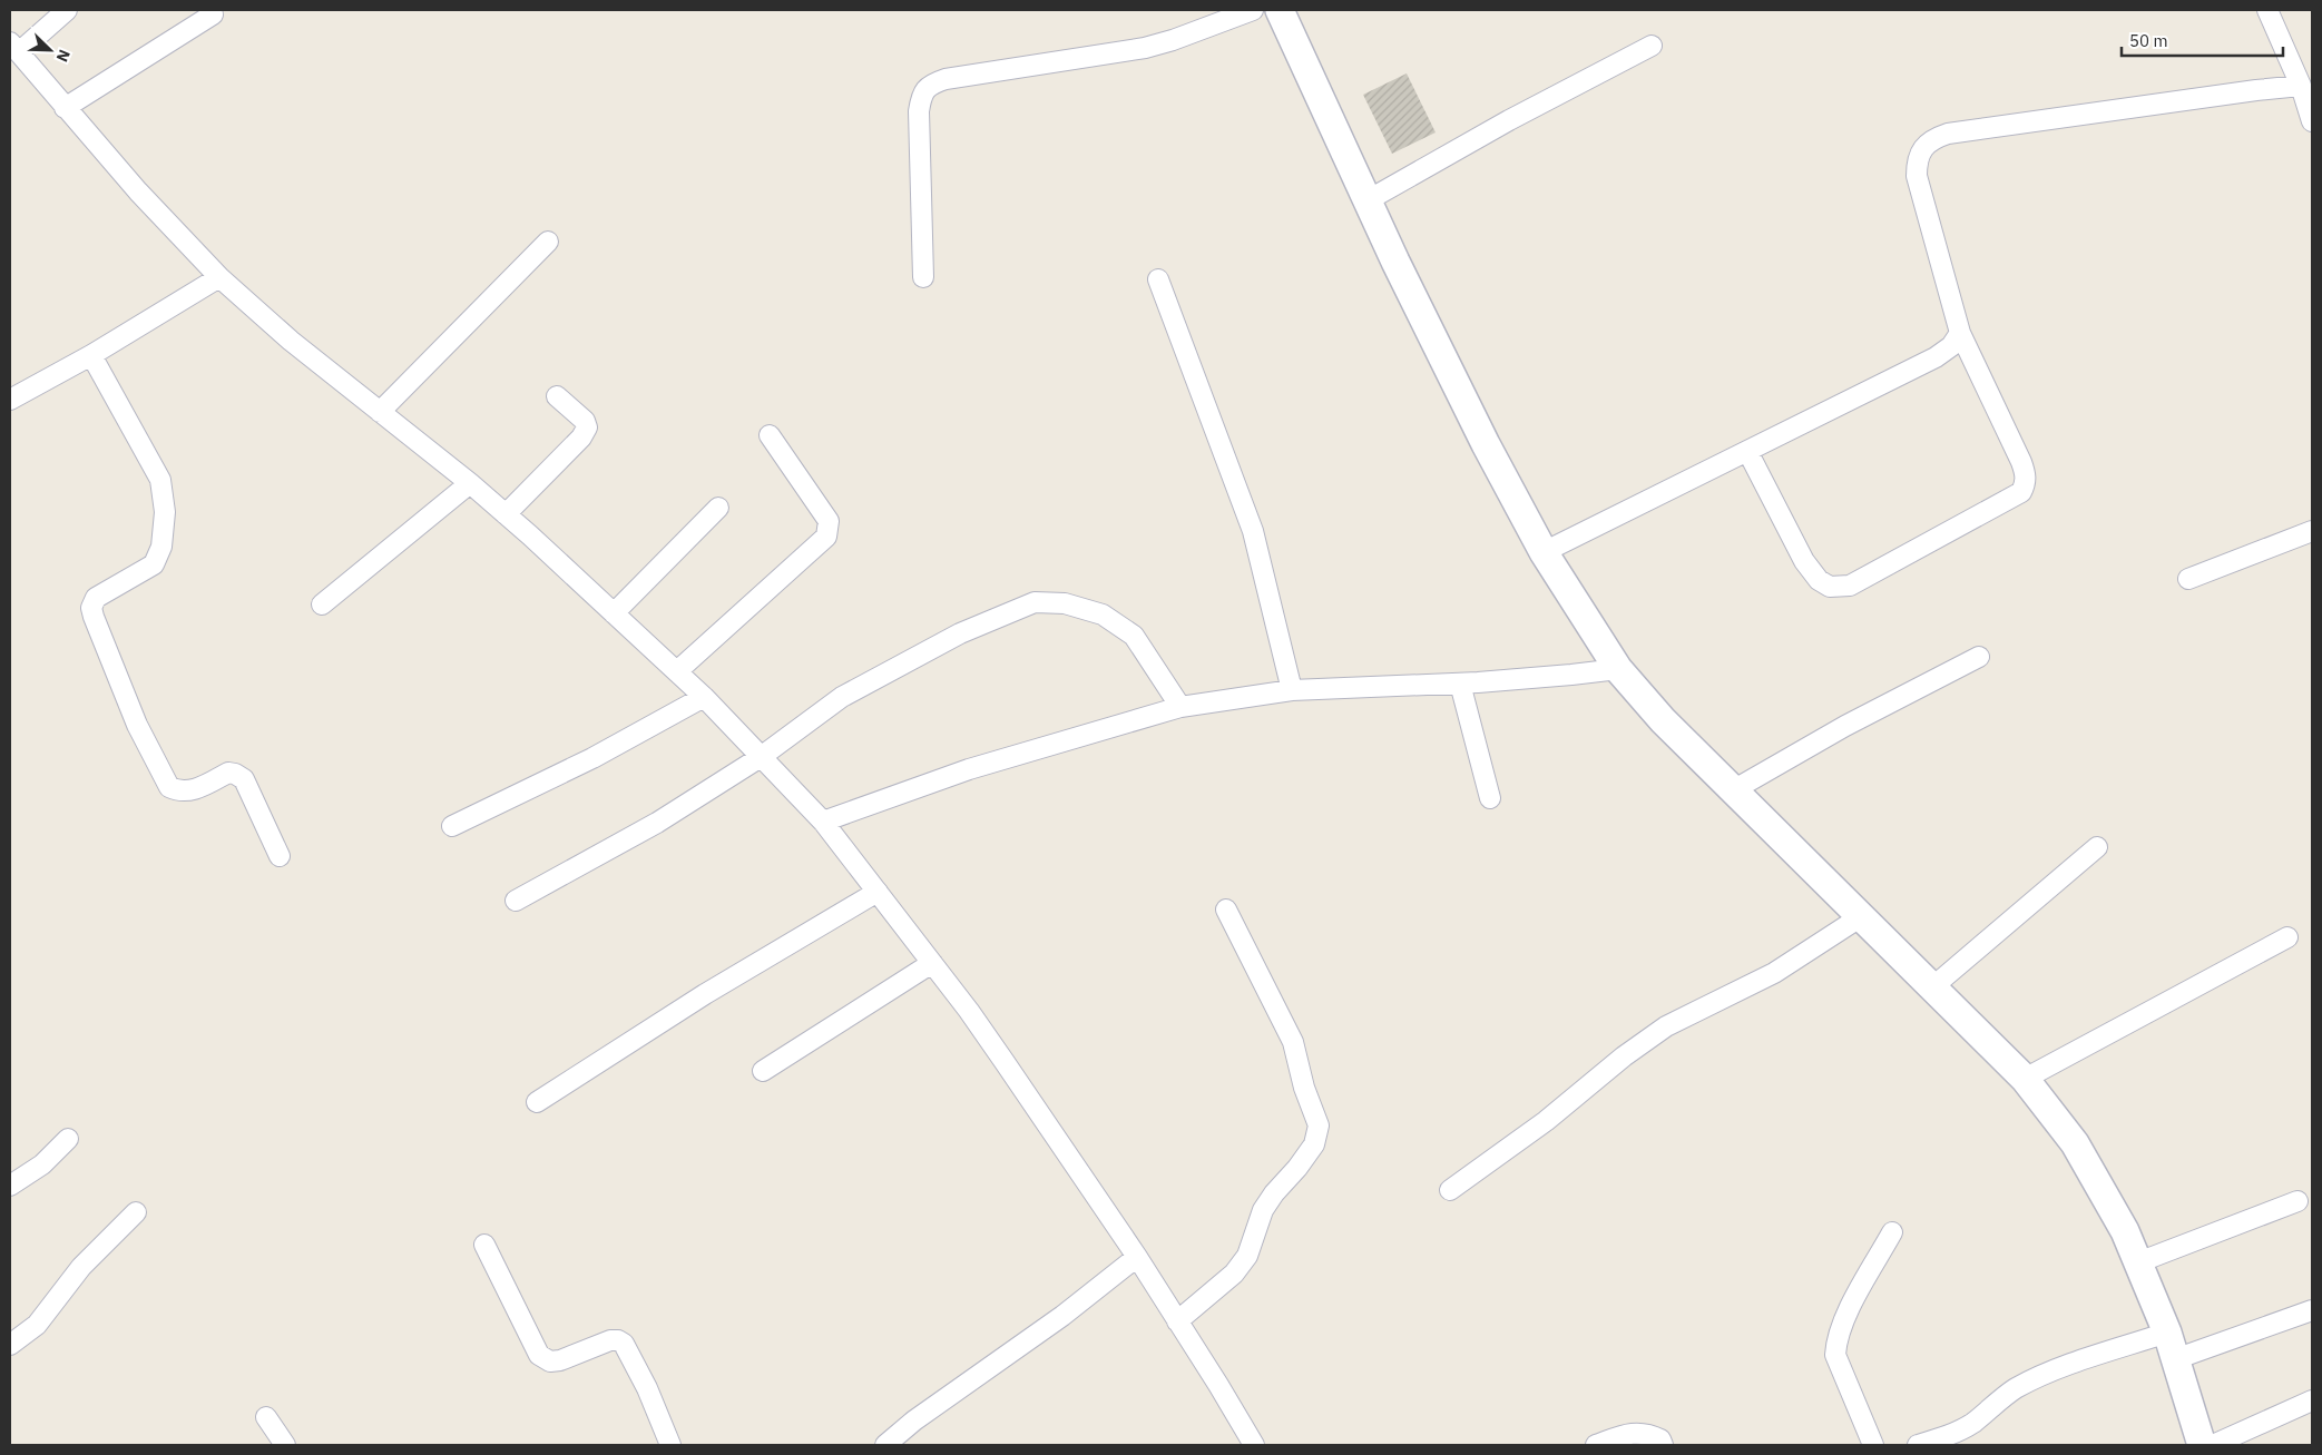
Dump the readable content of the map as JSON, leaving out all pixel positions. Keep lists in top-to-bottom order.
{
  "scale_bar": "50 m",
  "north": "bottom right"
}
